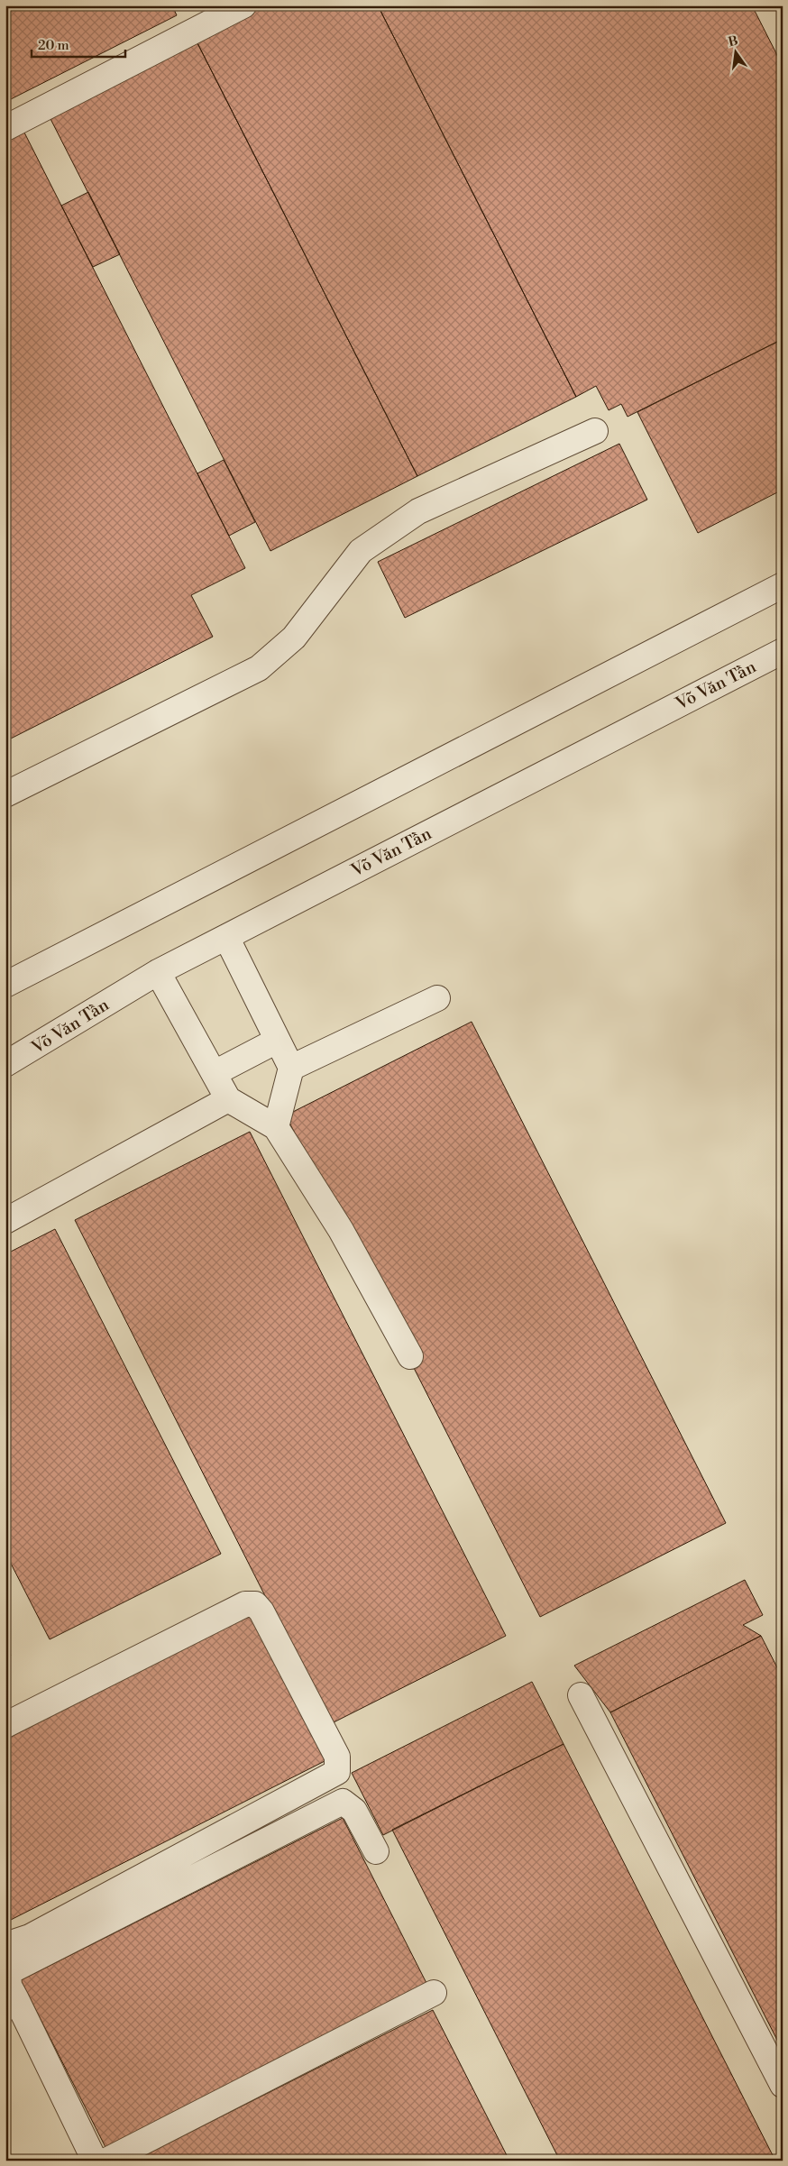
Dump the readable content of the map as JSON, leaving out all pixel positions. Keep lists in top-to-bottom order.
{
  "streets": {
    "street": ["Võ Văn Tần"]
  },
  "scale_bar": "20 m",
  "north": "top"
}
